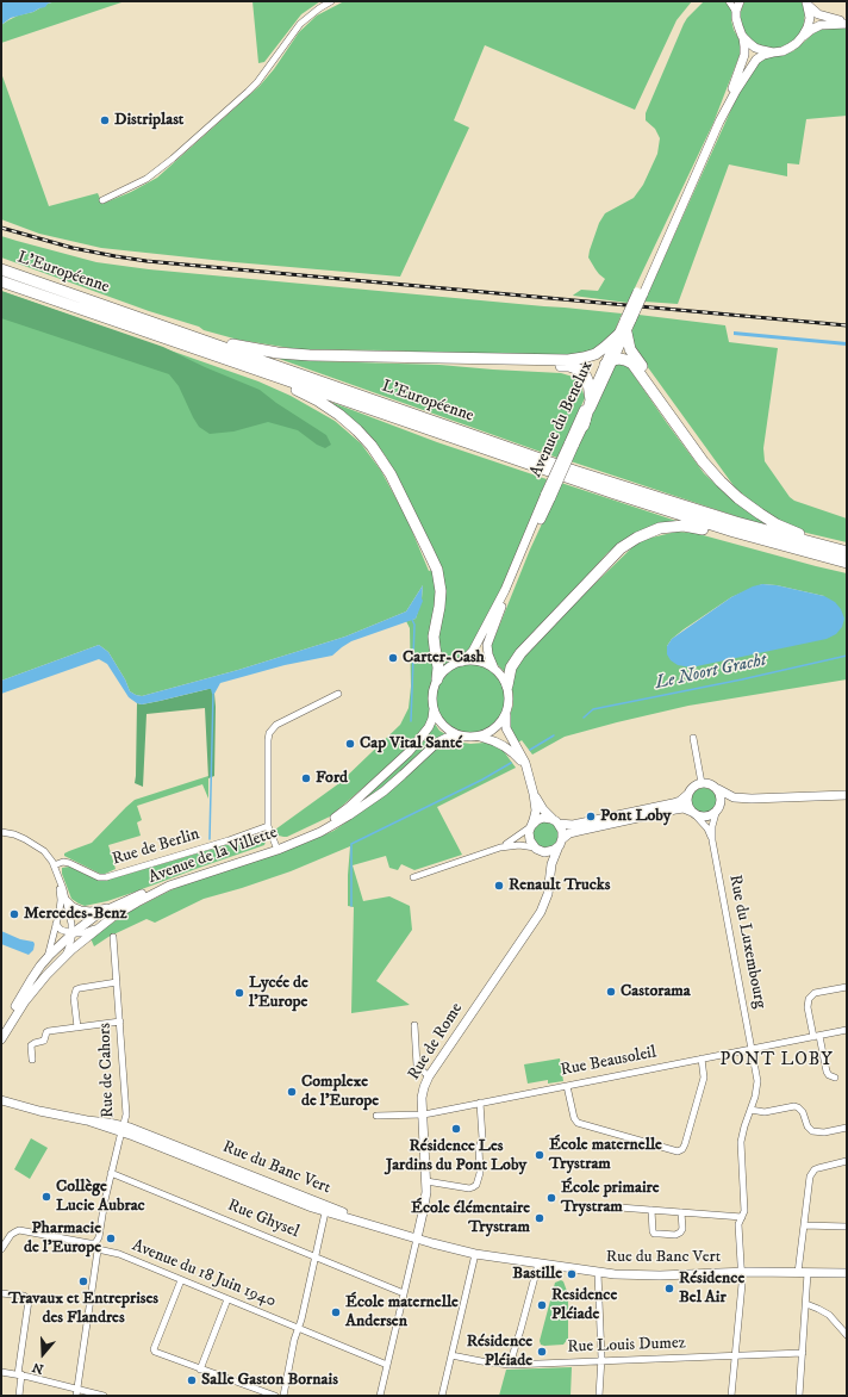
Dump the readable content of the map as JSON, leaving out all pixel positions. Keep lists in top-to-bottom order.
{
  "streets": {
    "highway": ["L'Européenne"],
    "street": [
      "Avenue du Benelux",
      "Rue de Berlin",
      "Avenue de la Villette",
      "Rue du Luxembourg",
      "Rue de Rome",
      "Rue Beausoleil",
      "Rue de Cahors",
      "Rue du Banc Vert",
      "Rue Ghysel",
      "Avenue du 18 Juin 1940",
      "Rue Louis Dumez"
    ]
  },
  "crossings": [
    ["Avenue du Benelux", "Avenue de la Villette"],
    ["Rue du Luxembourg", "Rue Beausoleil"],
    ["Rue du Luxembourg", "Rue du Banc Vert"],
    ["Rue du Luxembourg", "Rue Louis Dumez"],
    ["Rue de Rome", "Rue Beausoleil"],
    ["Rue de Rome", "Rue du Banc Vert"],
    ["Rue de Cahors", "Rue du Banc Vert"],
    ["Rue de Cahors", "Rue Ghysel"],
    ["Rue de Cahors", "Avenue du 18 Juin 1940"]
  ],
  "districts": ["PONT LOBY"],
  "water": ["Le Noort Gracht"],
  "places": [
    "Distriplast",
    "Carter-Cash",
    "Cap Vital Santé",
    "Ford",
    "Pont Loby",
    "Renault Trucks",
    "Mercedes-Benz",
    "Castorama",
    "Lycée de l'Europe",
    "Complexe de l'Europe",
    "Résidence Les Jardins du Pont Loby",
    "École maternelle Trystram",
    "Collège Lucie Aubrac",
    "École primaire Trystram",
    "École élémentaire Trystram",
    "Pharmacie de l'Europe",
    "Bastille",
    "Travaux et Entreprises des Flandres",
    "Résidence Bel Air",
    "Residence Pléiade",
    "École maternelle Andersen",
    "Résidence Pléiade",
    "Salle Gaston Bornais"
  ],
  "north": "bottom"
}
